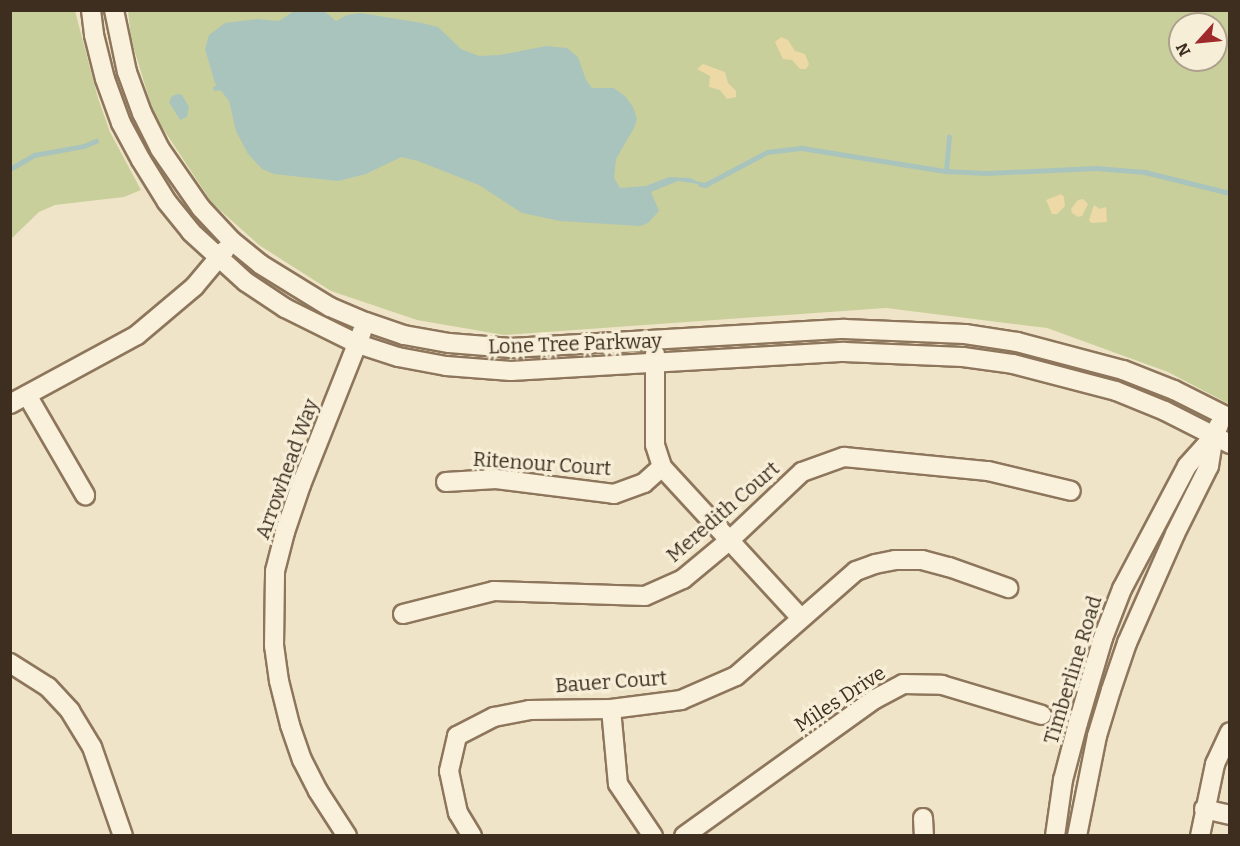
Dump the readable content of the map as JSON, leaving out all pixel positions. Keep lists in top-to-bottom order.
{
  "streets": {
    "street": [
      "Lone Tree Parkway",
      "Ritenour Court",
      "Arrowhead Way",
      "Meredith Court",
      "Timberline Road",
      "Bauer Court",
      "Miles Drive"
    ]
  },
  "crossings": [
    ["Lone Tree Parkway", "Arrowhead Way"],
    ["Lone Tree Parkway", "Timberline Road"]
  ],
  "north": "bottom left"
}
